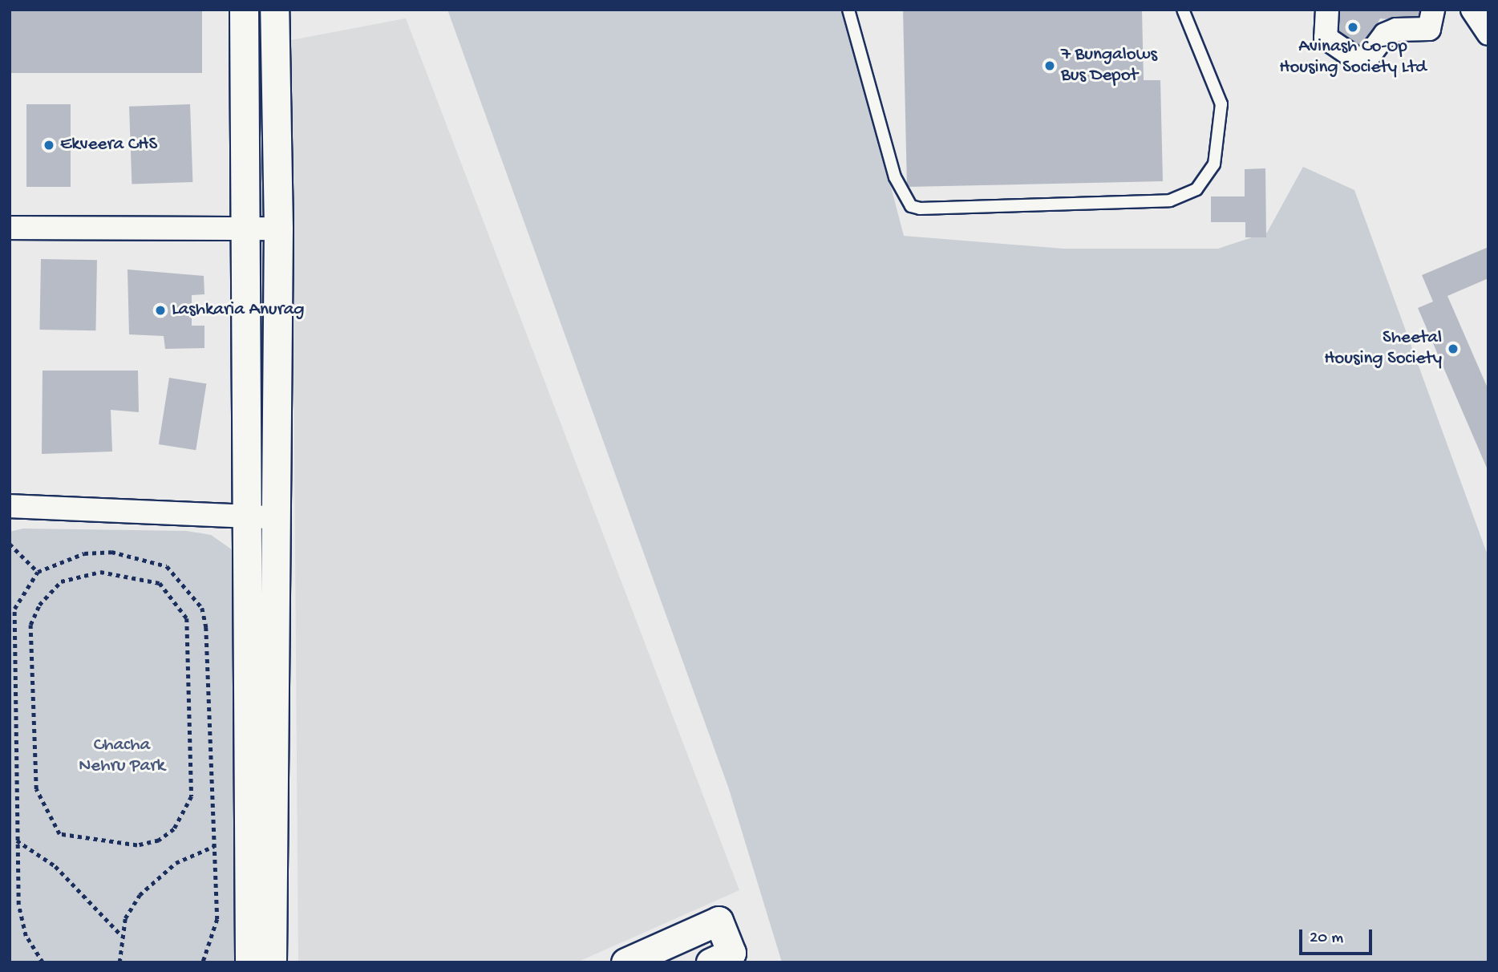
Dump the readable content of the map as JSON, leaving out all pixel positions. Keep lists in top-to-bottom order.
{
  "parks": ["Chacha Nehru Park"],
  "places": [
    "Avinash Co-Op Housing Society Ltd",
    "7 Bungalows Bus Depot",
    "Ekveera CHS",
    "Lashkaria Anurag",
    "Sheetal Housing Society"
  ],
  "scale_bar": "20 m"
}
